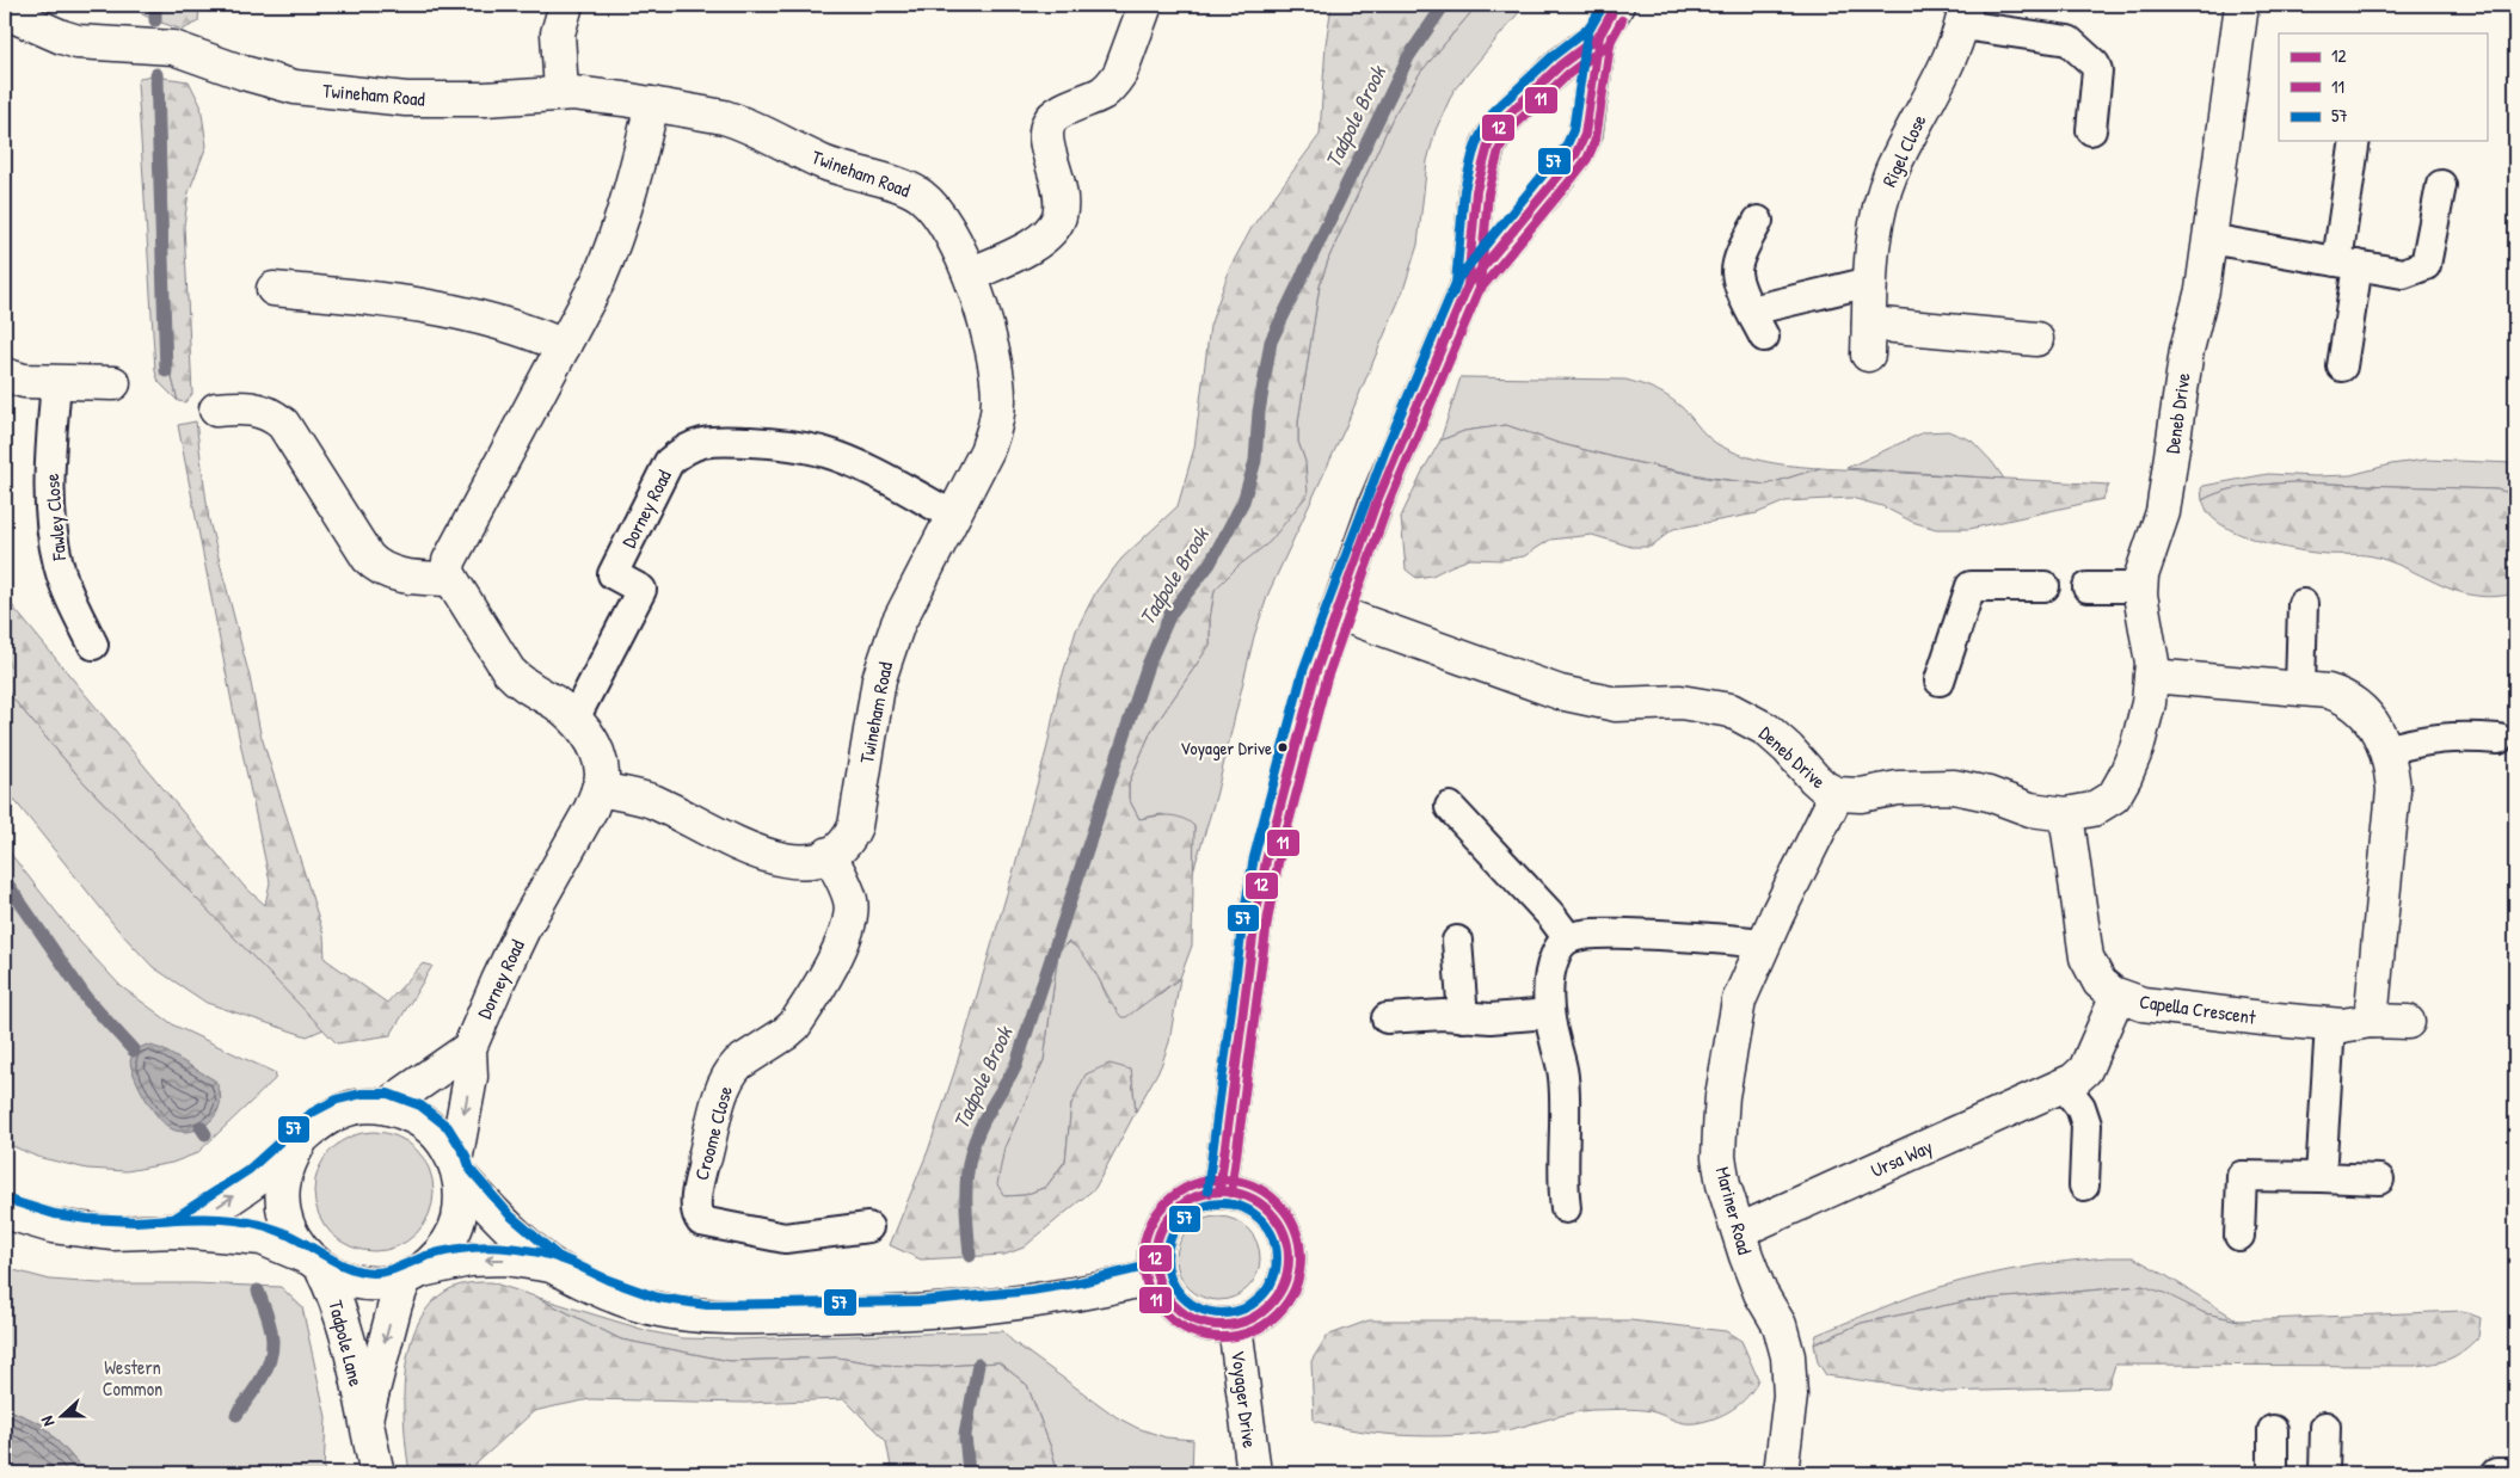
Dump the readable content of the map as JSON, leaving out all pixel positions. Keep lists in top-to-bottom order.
{
  "streets": {
    "street": [
      "Twineham Road",
      "Rigel Close",
      "Deneb Drive",
      "Dorney Road",
      "Capella Crescent",
      "Croome Close",
      "Ursa Way",
      "Mariner Road",
      "Tadpole Lane",
      "Voyager Drive"
    ],
    "lane": ["Fawley Close"]
  },
  "crossings": [
    ["Twineham Road", "Dorney Road"],
    ["Twineham Road", "Croome Close"],
    ["Deneb Drive", "Capella Crescent"],
    ["Deneb Drive", "Mariner Road"],
    ["Dorney Road", "Tadpole Lane"],
    ["Capella Crescent", "Ursa Way"],
    ["Ursa Way", "Mariner Road"]
  ],
  "water": ["Tadpole Brook"],
  "parks": ["Western Common"],
  "places": ["Voyager Drive"],
  "lines": ["transit line 57", "transit line 12", "transit line 11"],
  "legend": ["12", "11", "57"],
  "north": "left"
}
